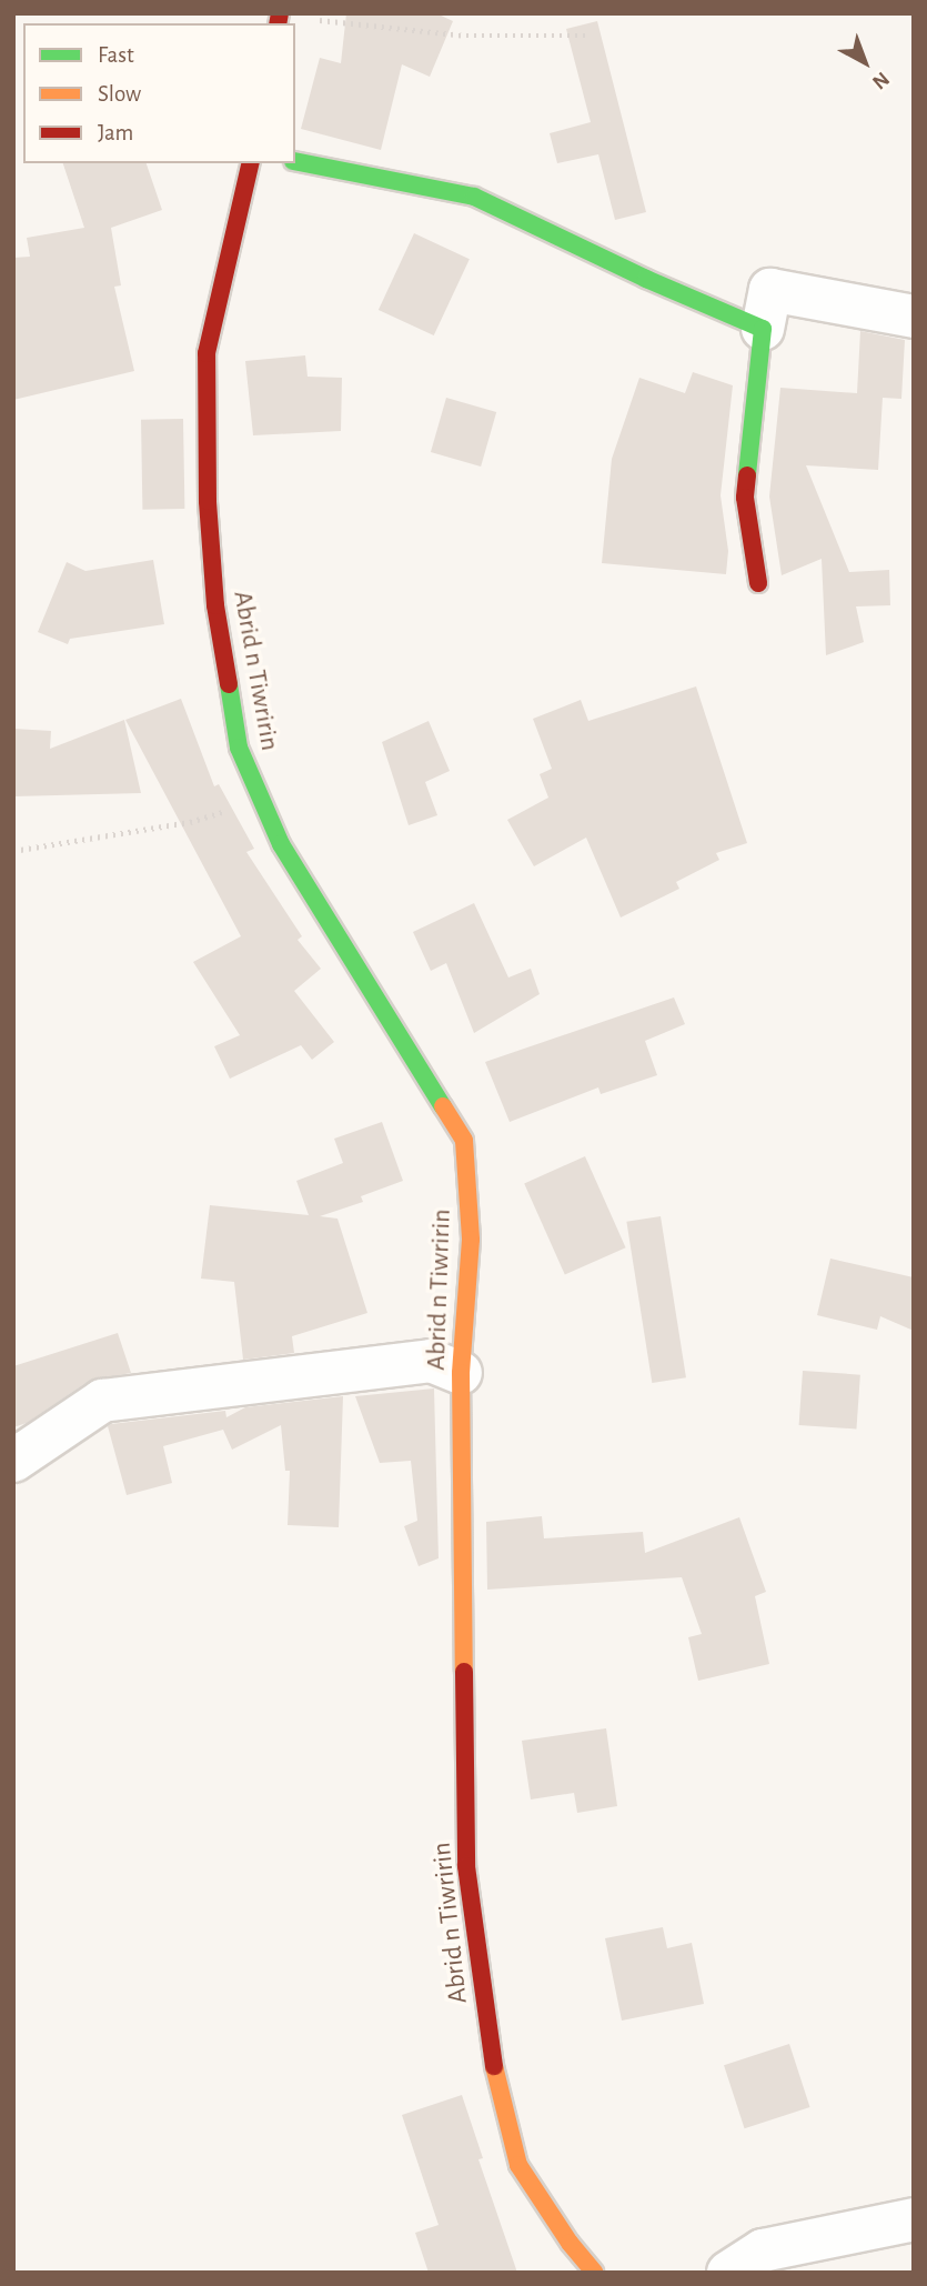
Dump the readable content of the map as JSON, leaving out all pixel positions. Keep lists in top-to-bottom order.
{
  "streets": {
    "street": ["Abrid n Tiwririn"]
  },
  "legend": ["Fast", "Slow", "Jam"],
  "north": "bottom right"
}
